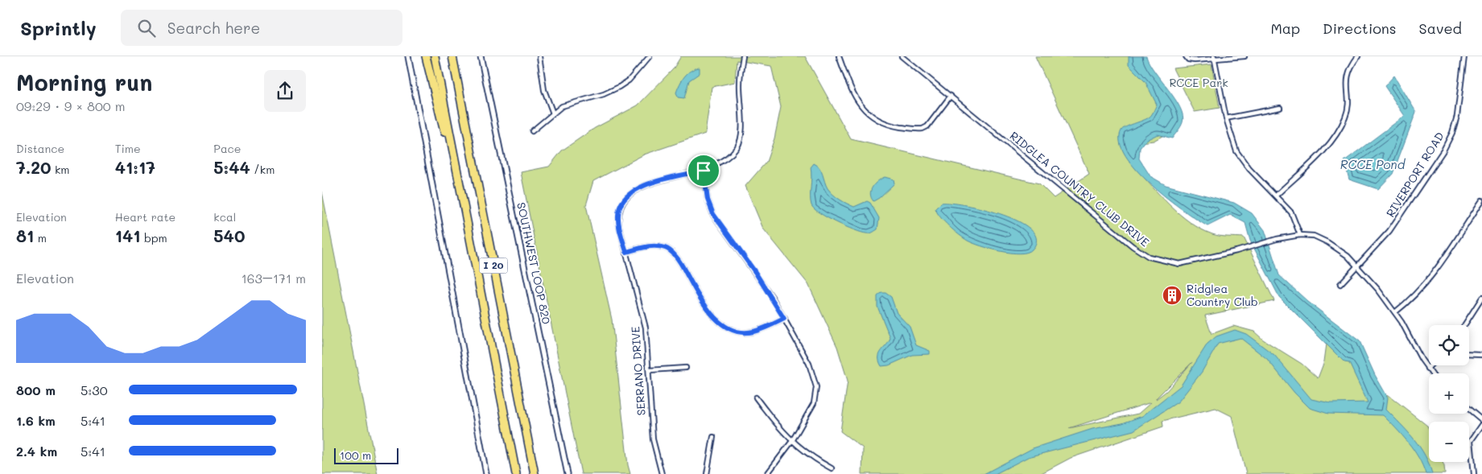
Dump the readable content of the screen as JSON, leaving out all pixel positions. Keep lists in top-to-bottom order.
{
  "streets": {
    "highway": ["I 20"],
    "street": [
      "RIVERPORT ROAD",
      "RIDGLEA COUNTRY CLUB DRIVE",
      "SOUTHWEST LOOP 820",
      "SERRANO DRIVE"
    ]
  },
  "crossings": [
    ["RIVERPORT ROAD", "RIDGLEA COUNTRY CLUB DRIVE"]
  ],
  "water": ["RCCE Pond"],
  "parks": ["RCCE Park"],
  "places": {
    "building": ["Ridglea Country Club"]
  },
  "scale_bar": "100 m",
  "page": {
    "header": "Sprintly",
    "search": "Search here",
    "nav": ["Map", "Directions", "Saved"],
    "heading": ["Morning run", "09:29 · 9 × 800 m"],
    "stats": [
      ["Distance", "7.20 km"],
      ["Time", "41:17"],
      ["Pace", "5:44 /km"],
      ["Elevation", "81 m"],
      ["Heart rate", "141 bpm"],
      ["kcal", "540"]
    ],
    "chart": ["Elevation", "163–171 m"],
    "map_buttons": ["+", "−"],
    "list": [
      {
        "name": "800 m",
        "note": "5:30"
      },
      {
        "name": "1.6 km",
        "note": "5:41"
      },
      {
        "name": "2.4 km",
        "note": "5:41"
      }
    ],
    "scale": "100 m"
  }
}
